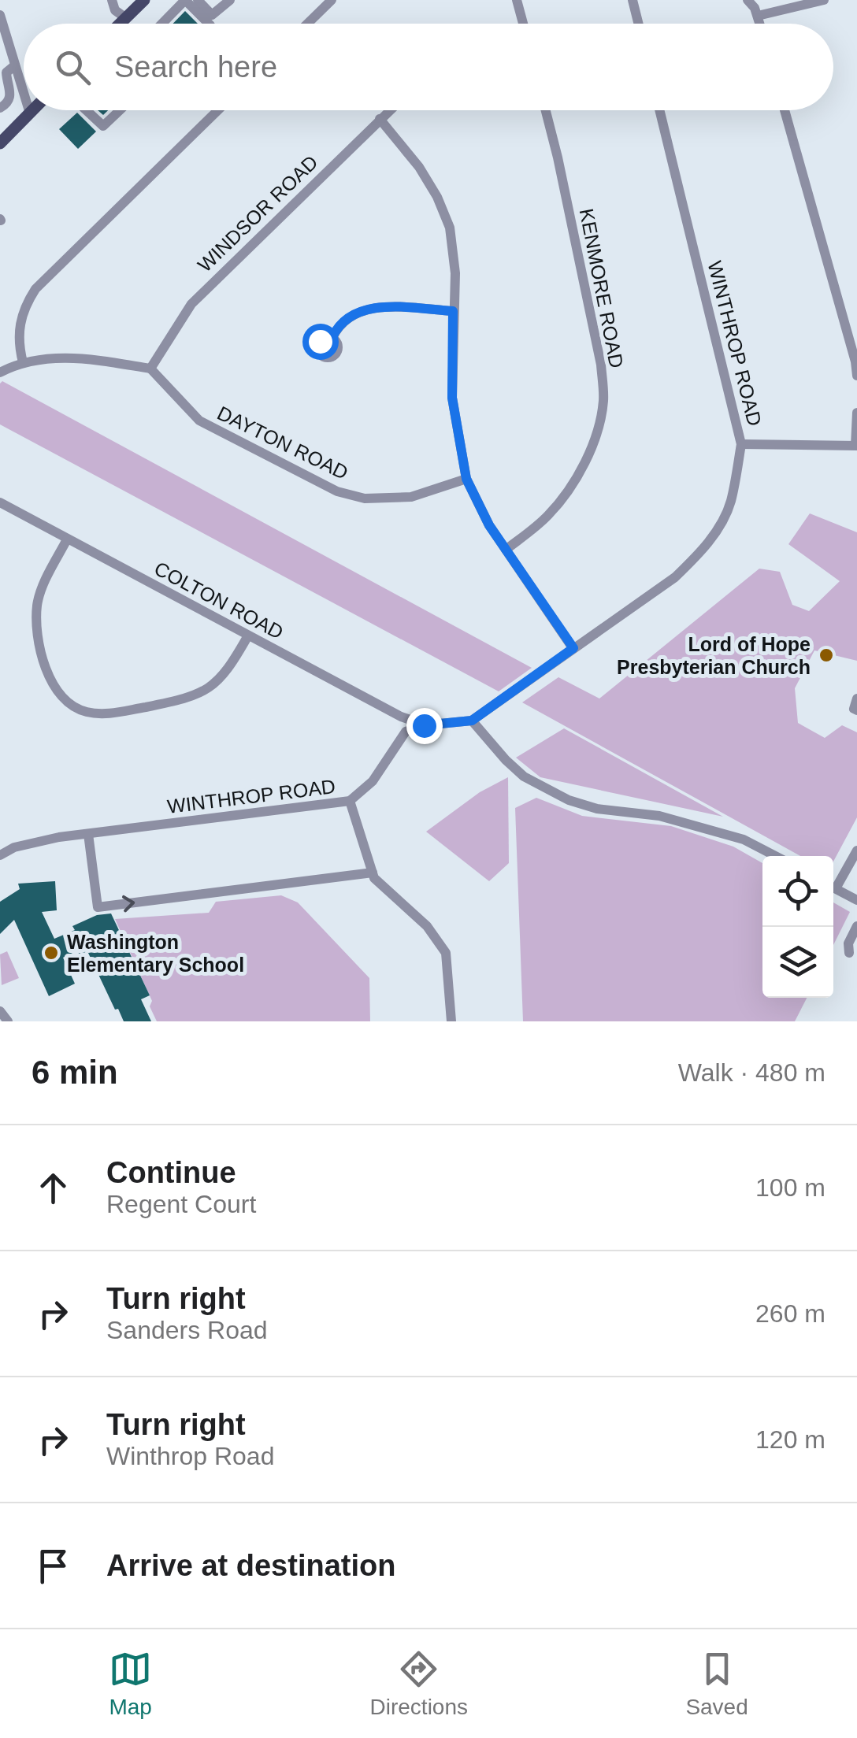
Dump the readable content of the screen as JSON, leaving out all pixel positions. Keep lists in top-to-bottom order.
{
  "streets": {
    "street": [
      "WINDSOR ROAD",
      "KENMORE ROAD",
      "WINTHROP ROAD",
      "DAYTON ROAD",
      "COLTON ROAD"
    ]
  },
  "crossings": [
    ["WINDSOR ROAD", "DAYTON ROAD"],
    ["WINTHROP ROAD", "COLTON ROAD"]
  ],
  "places": ["Lord of Hope Presbyterian Church", "Washington Elementary School"],
  "page": {
    "search": "Search here",
    "heading": ["6 min", "Walk · 480 m"],
    "list": [
      ["Continue", "Regent Court", "100 m"],
      ["Turn right", "Sanders Road", "260 m"],
      ["Turn right", "Winthrop Road", "120 m"],
      "Arrive at destination"
    ],
    "nav": ["Map", "Directions", "Saved"]
  }
}
